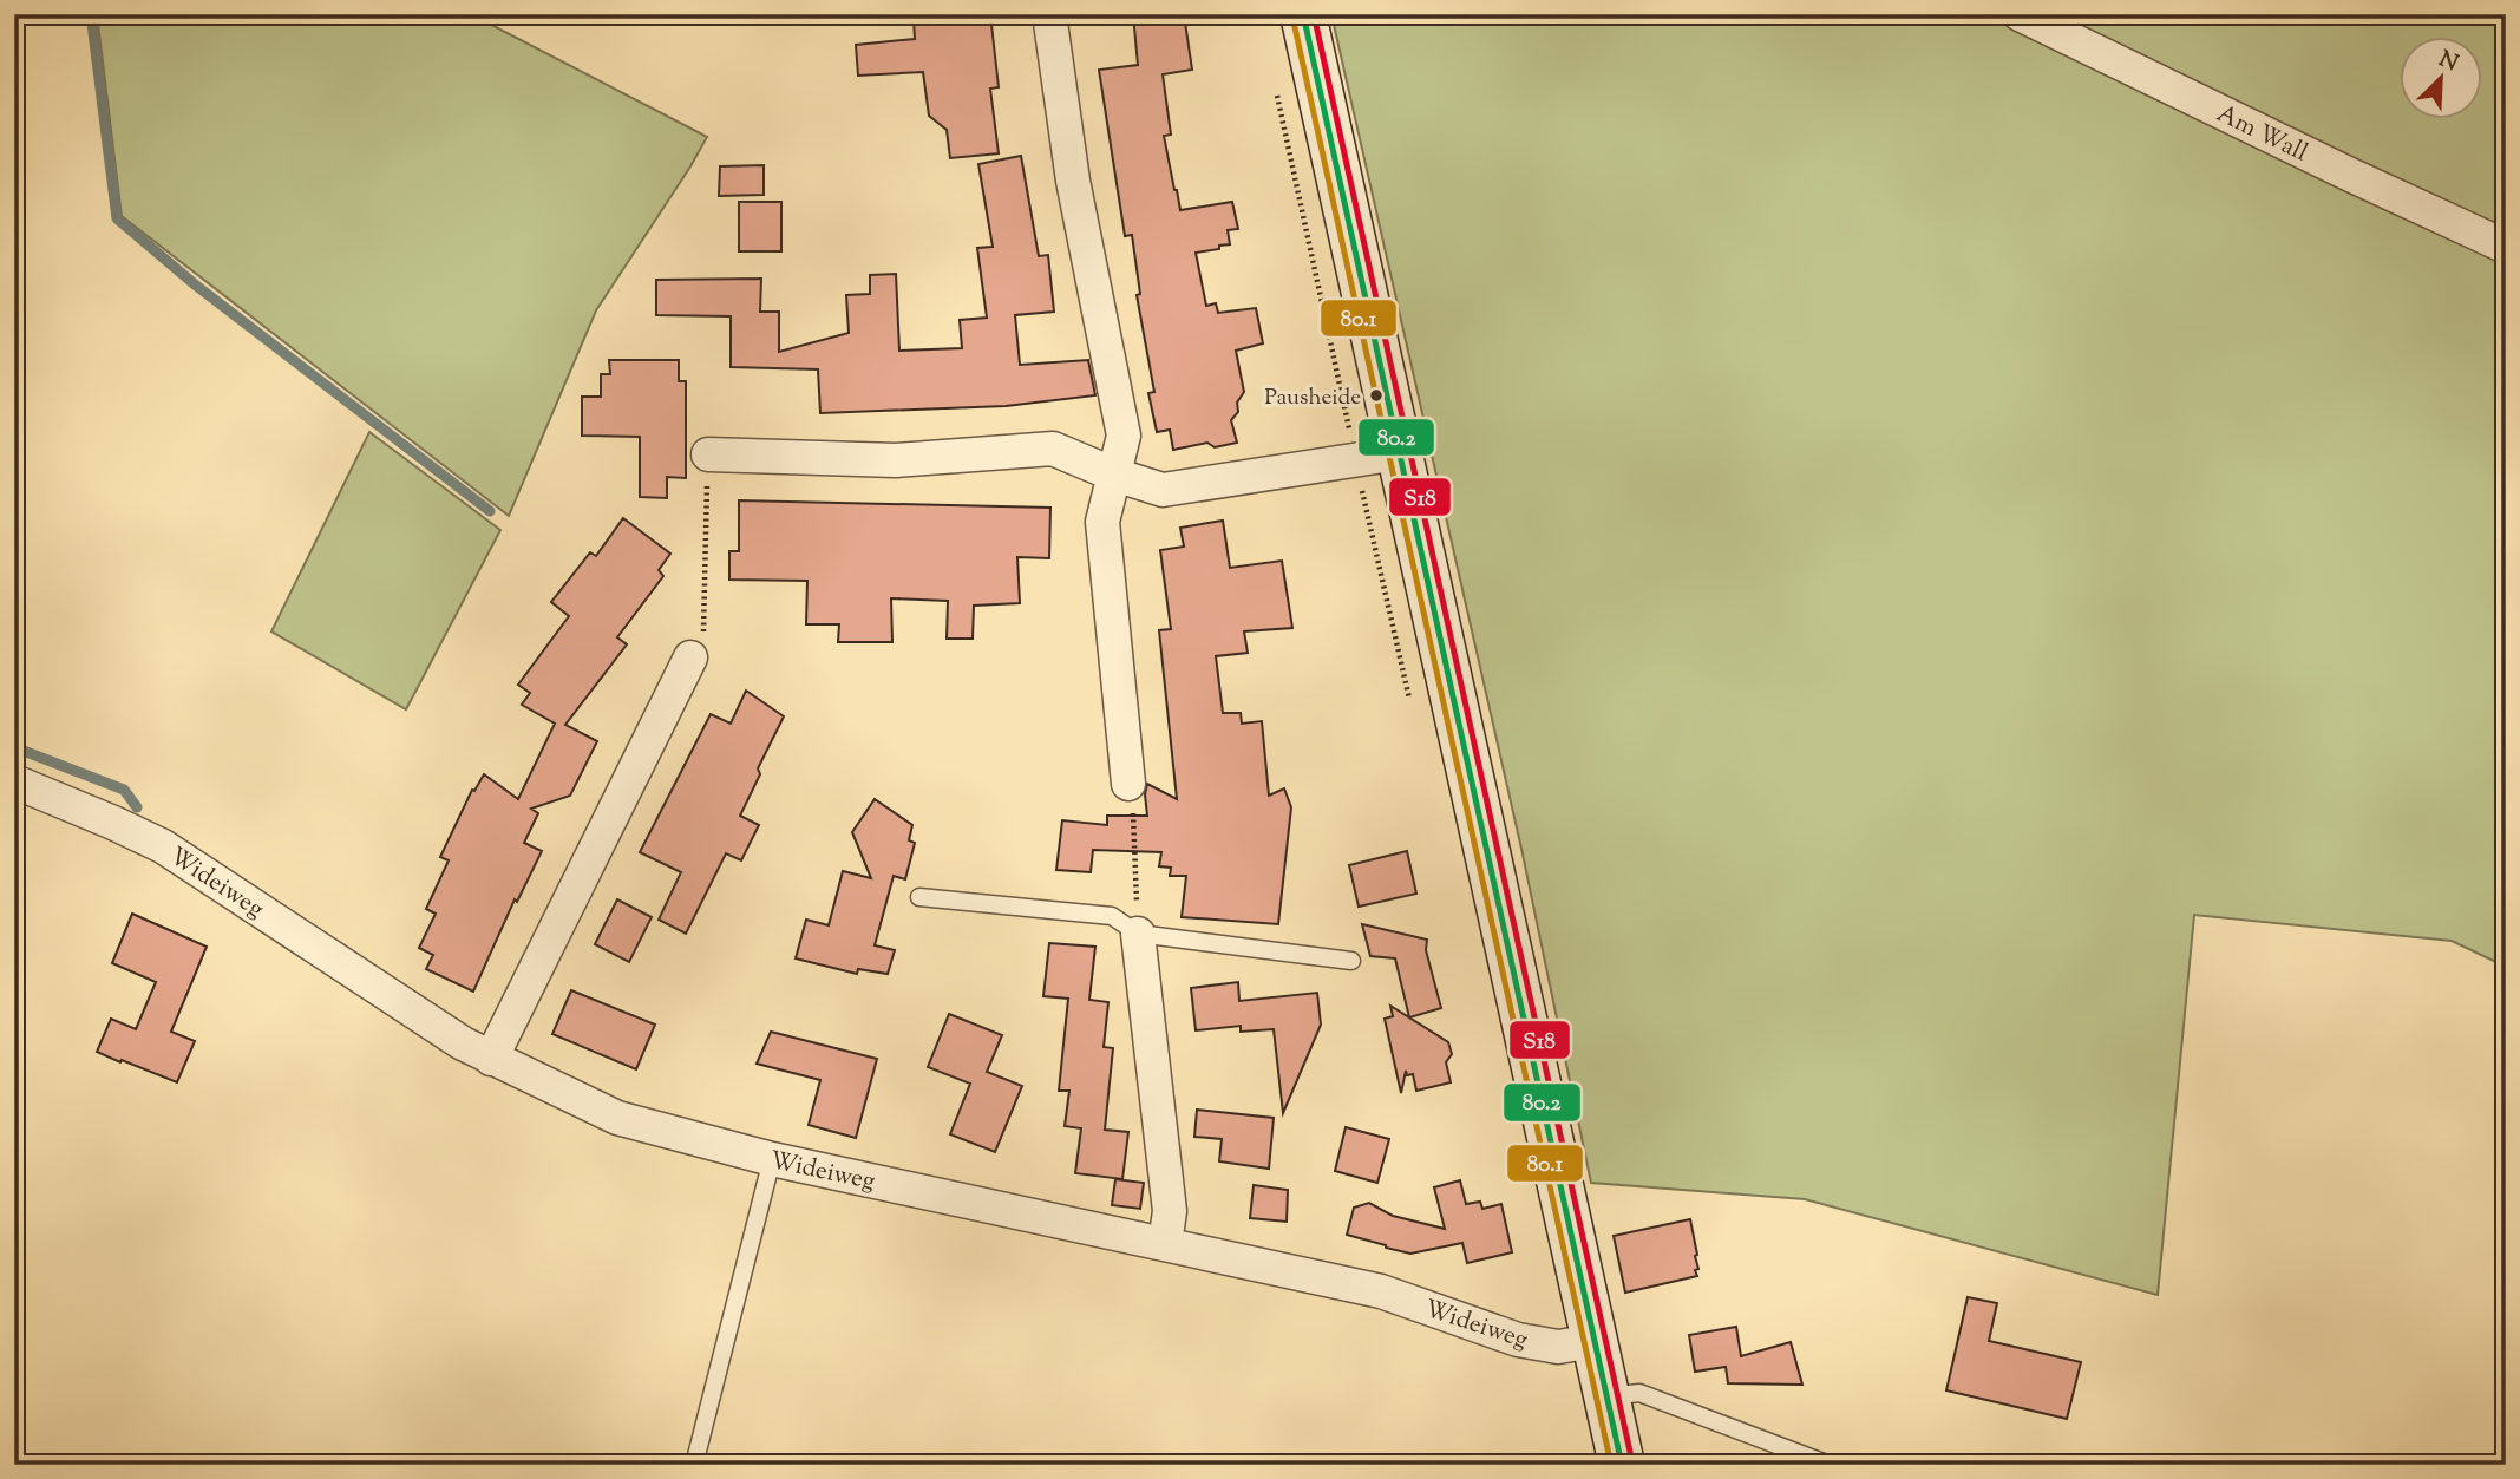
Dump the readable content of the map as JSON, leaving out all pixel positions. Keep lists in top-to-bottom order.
{
  "streets": {
    "street": ["Am Wall", "Wideiweg"]
  },
  "places": ["Pausheide"],
  "lines": ["transit line 80.2", "transit line S18", "transit line 80.1"],
  "north": "top right"
}
